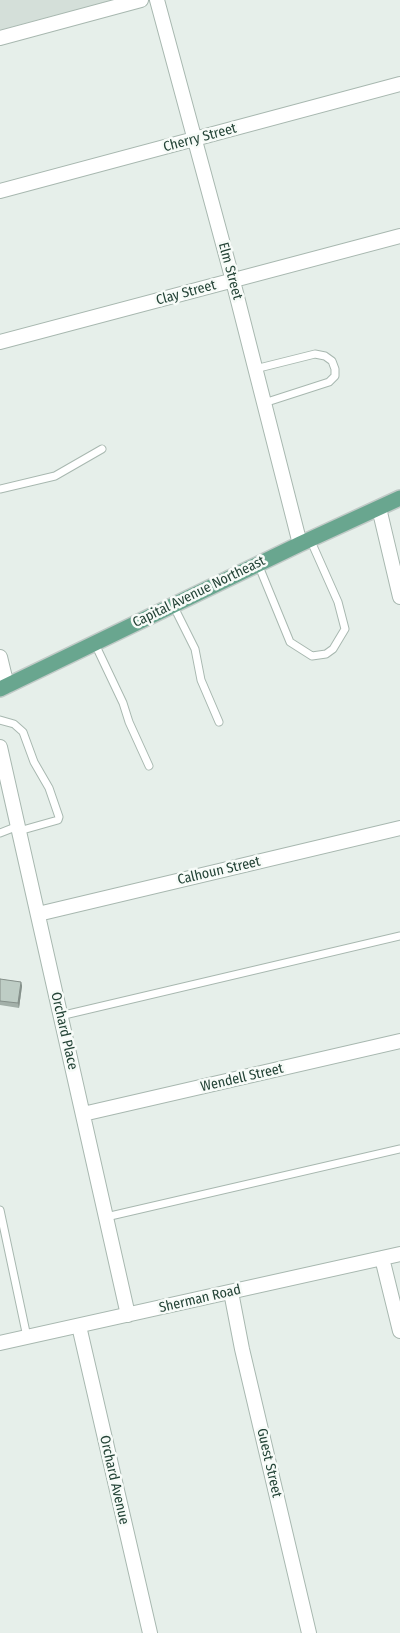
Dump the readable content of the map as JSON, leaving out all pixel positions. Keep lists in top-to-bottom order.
{
  "streets": {
    "main road": ["Capital Avenue Northeast"],
    "street": [
      "Cherry Street",
      "Elm Street",
      "Clay Street",
      "Calhoun Street",
      "Orchard Place",
      "Wendell Street",
      "Sherman Road",
      "Guest Street",
      "Orchard Avenue"
    ]
  },
  "crossings": [
    ["Cherry Street", "Elm Street"],
    ["Elm Street", "Clay Street"],
    ["Elm Street", "Capital Avenue Northeast"],
    ["Calhoun Street", "Orchard Place"],
    ["Orchard Place", "Wendell Street"],
    ["Orchard Place", "Sherman Road"],
    ["Sherman Road", "Guest Street"],
    ["Sherman Road", "Orchard Avenue"]
  ]
}
